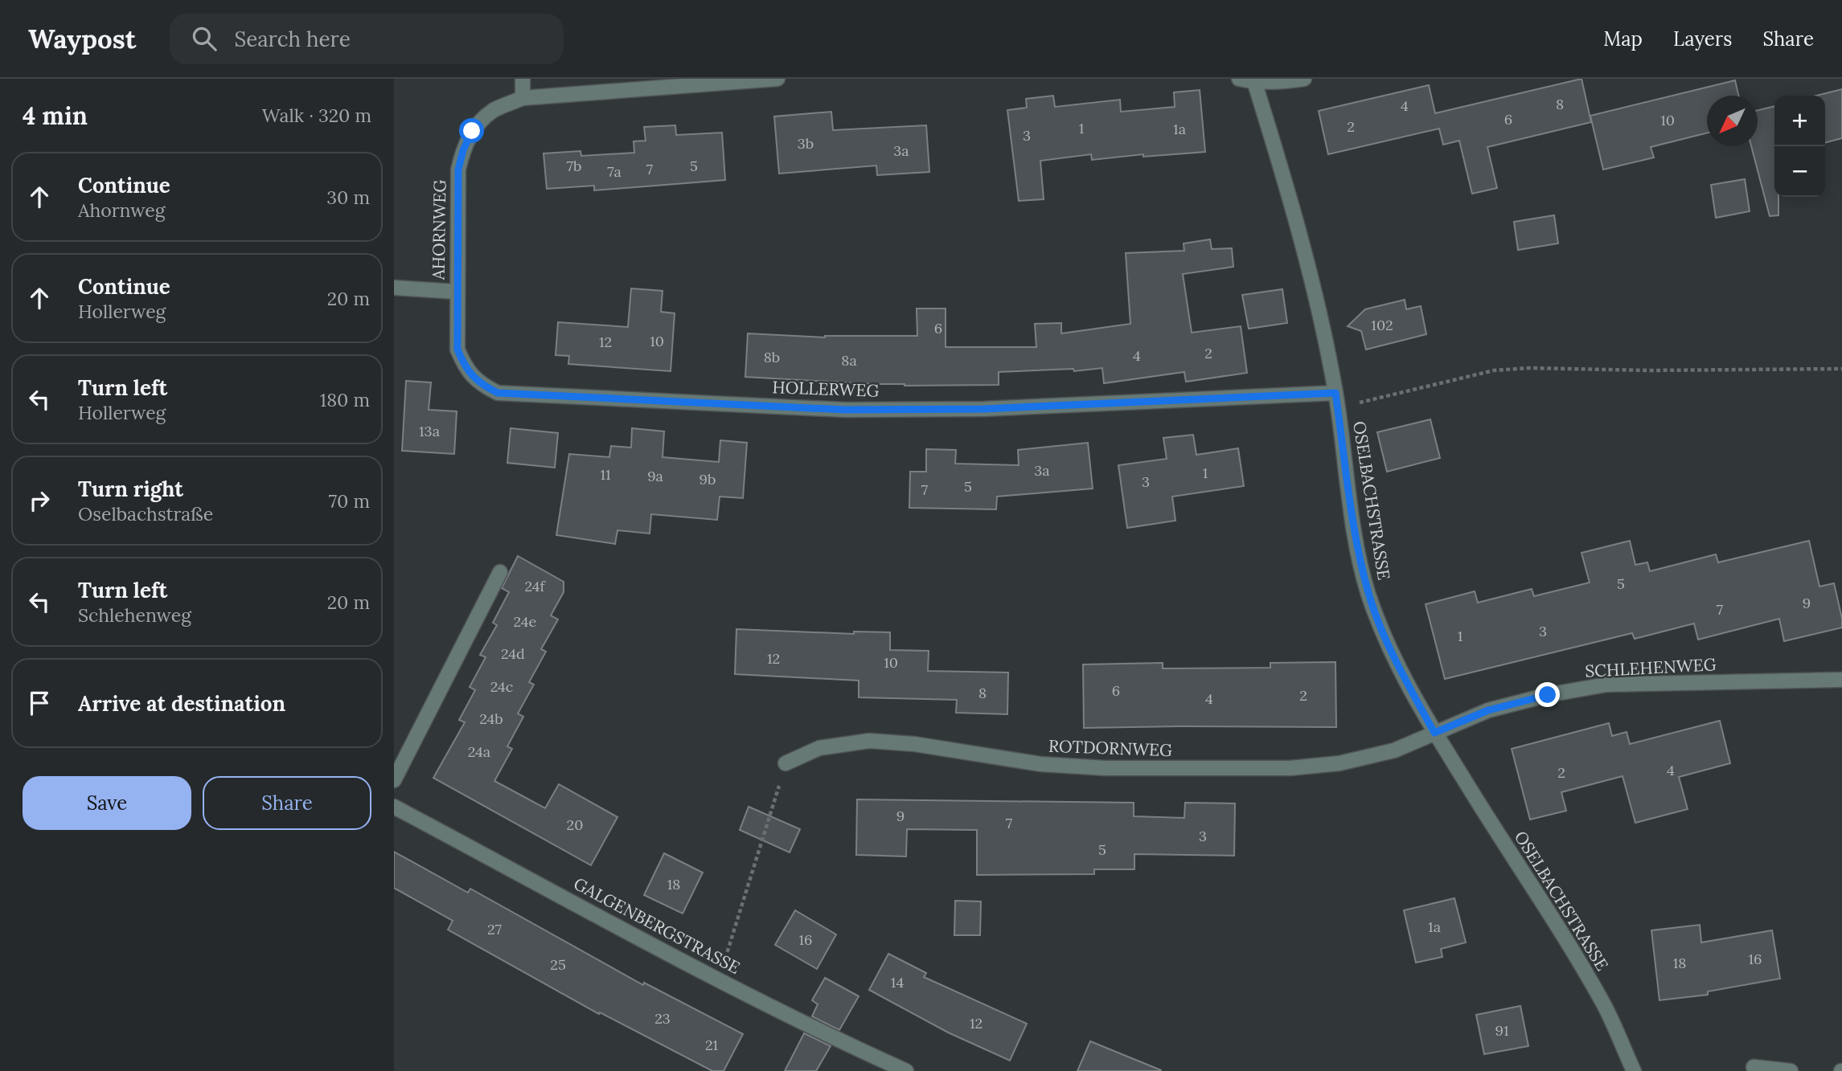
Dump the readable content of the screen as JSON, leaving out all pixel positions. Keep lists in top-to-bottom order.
{
  "streets": {
    "street": [
      "AHORNWEG",
      "HOLLERWEG",
      "OSELBACHSTRASSE",
      "SCHLEHENWEG",
      "ROTDORNWEG",
      "GALGENBERGSTRASSE"
    ]
  },
  "crossings": [
    ["AHORNWEG", "HOLLERWEG"],
    ["HOLLERWEG", "OSELBACHSTRASSE"],
    ["OSELBACHSTRASSE", "SCHLEHENWEG"],
    ["OSELBACHSTRASSE", "ROTDORNWEG"],
    ["SCHLEHENWEG", "ROTDORNWEG"]
  ],
  "house_numbers": [
    "8",
    "4",
    "6",
    "10",
    "2",
    "1",
    "1a",
    "3",
    "3b",
    "3a",
    "7b",
    "5",
    "7",
    "7a",
    "102",
    "6",
    "10",
    "12",
    "2",
    "4",
    "8b",
    "8a",
    "13a",
    "3a",
    "1",
    "11",
    "9a",
    "9b",
    "3",
    "5",
    "7",
    "5",
    "24f",
    "9",
    "7",
    "24e",
    "3",
    "1",
    "24d",
    "12",
    "10",
    "24c",
    "6",
    "8",
    "2",
    "4",
    "24b",
    "24a",
    "4",
    "2",
    "9",
    "7",
    "20",
    "3",
    "5",
    "18",
    "1a",
    "27",
    "16",
    "16",
    "18",
    "25",
    "14",
    "23",
    "12",
    "91",
    "21"
  ],
  "north": "bottom left",
  "page": {
    "header": "Waypost",
    "search": "Search here",
    "nav": ["Map", "Layers", "Share"],
    "heading": ["4 min", "Walk · 320 m"],
    "map_buttons": ["+", "−"],
    "list": [
      ["Continue", "Ahornweg", "30 m"],
      ["Continue", "Hollerweg", "20 m"],
      ["Turn left", "Hollerweg", "180 m"],
      ["Turn right", "Oselbachstraße", "70 m"],
      ["Turn left", "Schlehenweg", "20 m"],
      "Arrive at destination"
    ],
    "buttons": ["Save", "Share"]
  }
}
